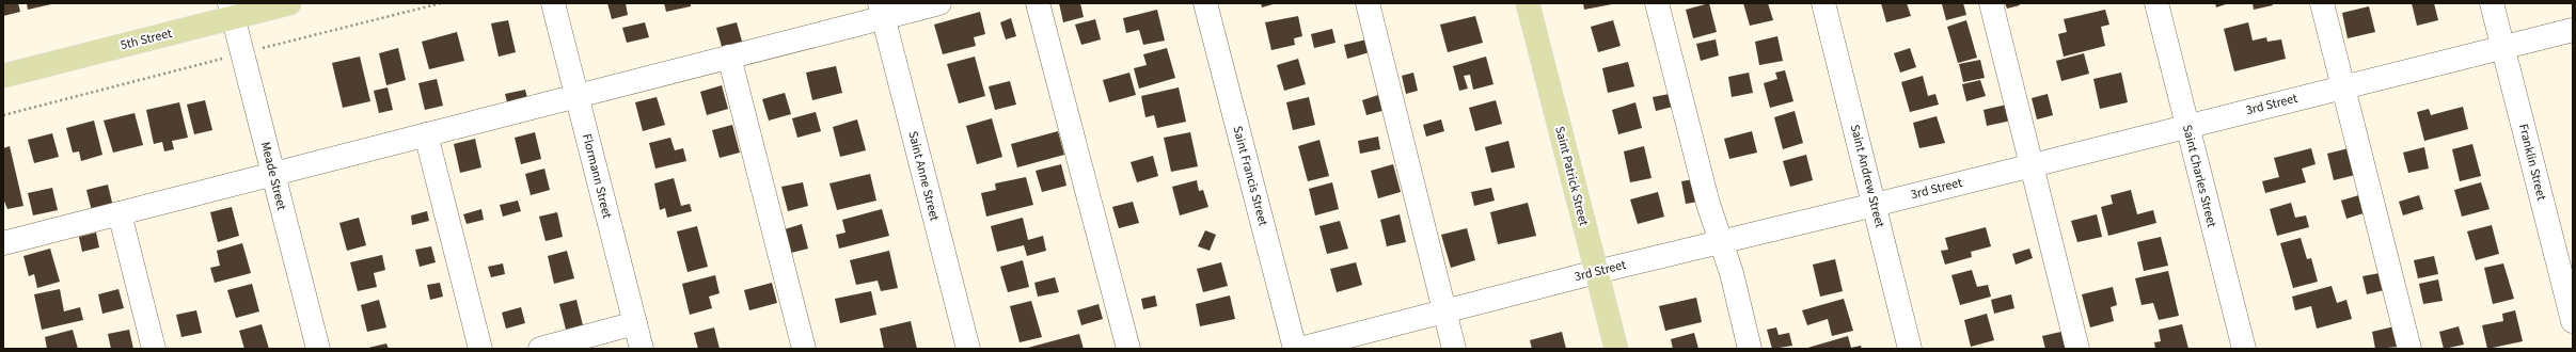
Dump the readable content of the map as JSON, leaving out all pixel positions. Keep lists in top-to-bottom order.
{
  "streets": {
    "main road": ["5th Street", "Saint Patrick Street"],
    "street": [
      "3rd Street",
      "Franklin Street",
      "Meade Street",
      "Flormann Street",
      "Saint Anne Street",
      "Saint Francis Street",
      "Saint Andrew Street",
      "Saint Charles Street"
    ]
  },
  "crossings": [
    ["5th Street", "Meade Street"],
    ["3rd Street", "Franklin Street"],
    ["3rd Street", "Saint Patrick Street"],
    ["3rd Street", "Saint Andrew Street"],
    ["3rd Street", "Saint Charles Street"]
  ]
}
